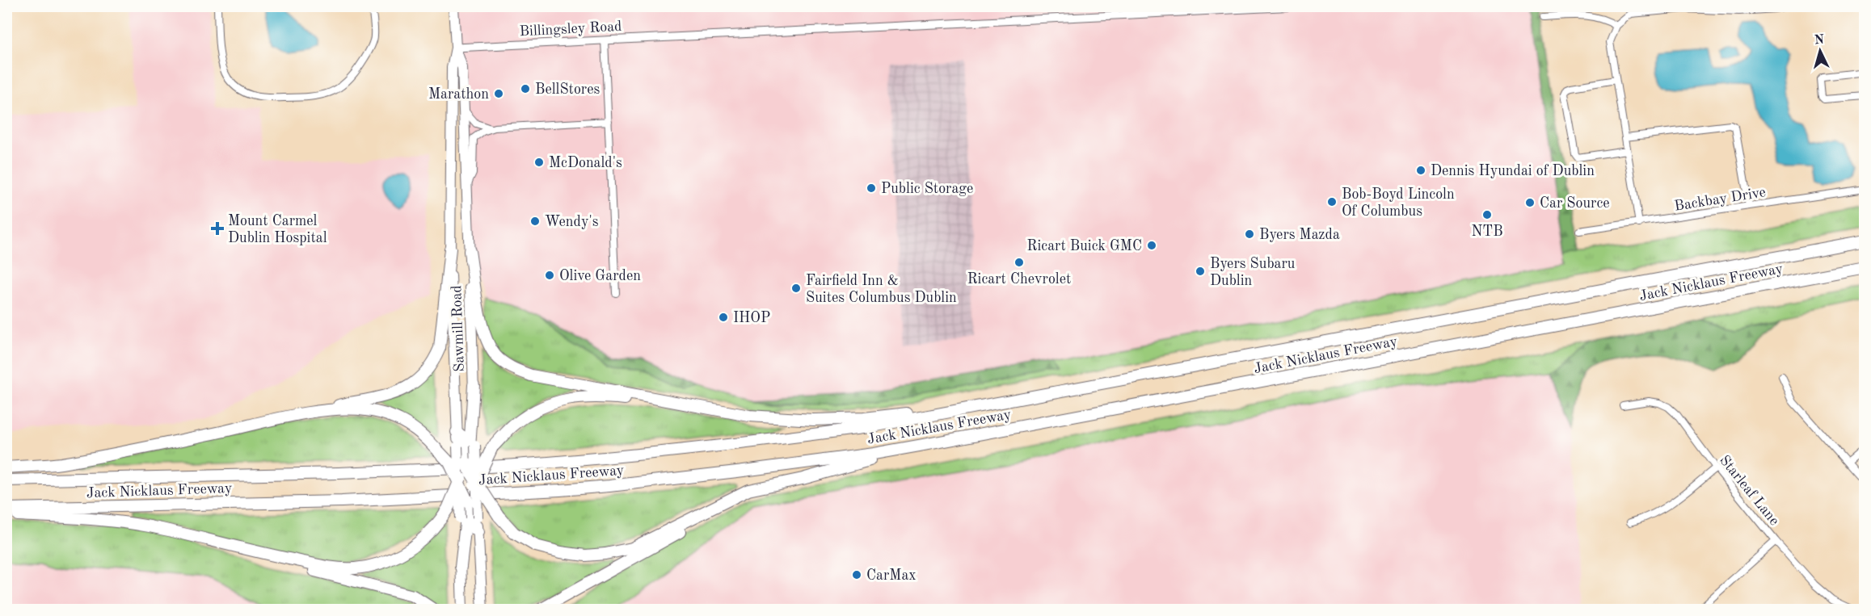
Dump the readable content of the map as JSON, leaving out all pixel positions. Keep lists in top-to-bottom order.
{
  "streets": {
    "highway": ["Jack Nicklaus Freeway"],
    "main road": ["Sawmill Road"],
    "street": ["Billingsley Road", "Backbay Drive", "Starleaf Lane"]
  },
  "crossings": [
    ["Billingsley Road", "Sawmill Road"]
  ],
  "places": {
    "other": [
      "BellStores",
      "Marathon",
      "McDonald's",
      "Dennis Hyundai of Dublin",
      "Public Storage",
      "Bob-Boyd Lincoln Of Columbus",
      "Car Source",
      "NTB",
      "Wendy's",
      "Byers Mazda",
      "Ricart Buick GMC",
      "Ricart Chevrolet",
      "Byers Subaru Dublin",
      "Olive Garden",
      "Fairfield Inn & Suites Columbus Dublin",
      "IHOP",
      "CarMax"
    ],
    "health": ["Mount Carmel Dublin Hospital"]
  },
  "north": "top"
}
